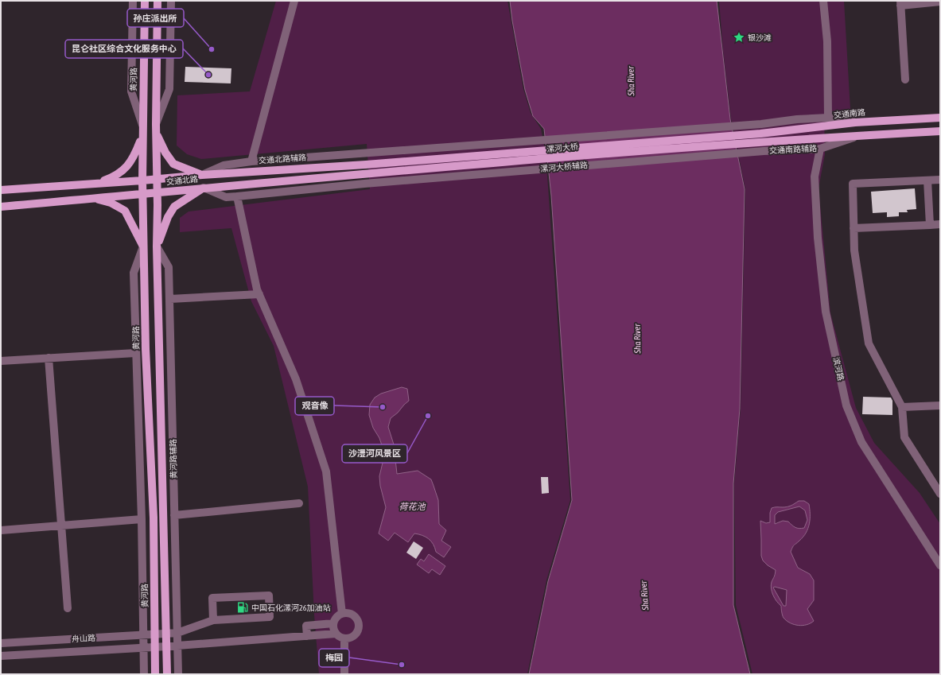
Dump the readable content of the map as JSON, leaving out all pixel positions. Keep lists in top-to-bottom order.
{
  "streets": {
    "main road": [
      "黄河路",
      "交通南路",
      "漯河大桥",
      "交通北路"
    ],
    "street": [
      "交通南路辅路",
      "交通北路辅路",
      "漯河大桥辅路",
      "滨河路",
      "黄河路辅路",
      "舟山路"
    ]
  },
  "crossings": [
    ["黄河路", "交通北路"],
    ["黄河路", "舟山路"],
    ["交通南路", "漯河大桥"],
    ["漯河大桥", "交通北路"],
    ["交通南路辅路", "漯河大桥辅路"],
    ["交通南路辅路", "滨河路"],
    ["交通北路辅路", "交通北路"],
    ["黄河路辅路", "舟山路"]
  ],
  "water": ["Sha River", "荷花池"],
  "places": {
    "place": ["银沙滩"],
    "other": [
      "孙庄派出所",
      "昆仑社区综合文化服务中心",
      "观音像",
      "沙澧河风景区",
      "梅园"
    ],
    "fuel station": ["中国石化漯河26加油站"]
  }
}
